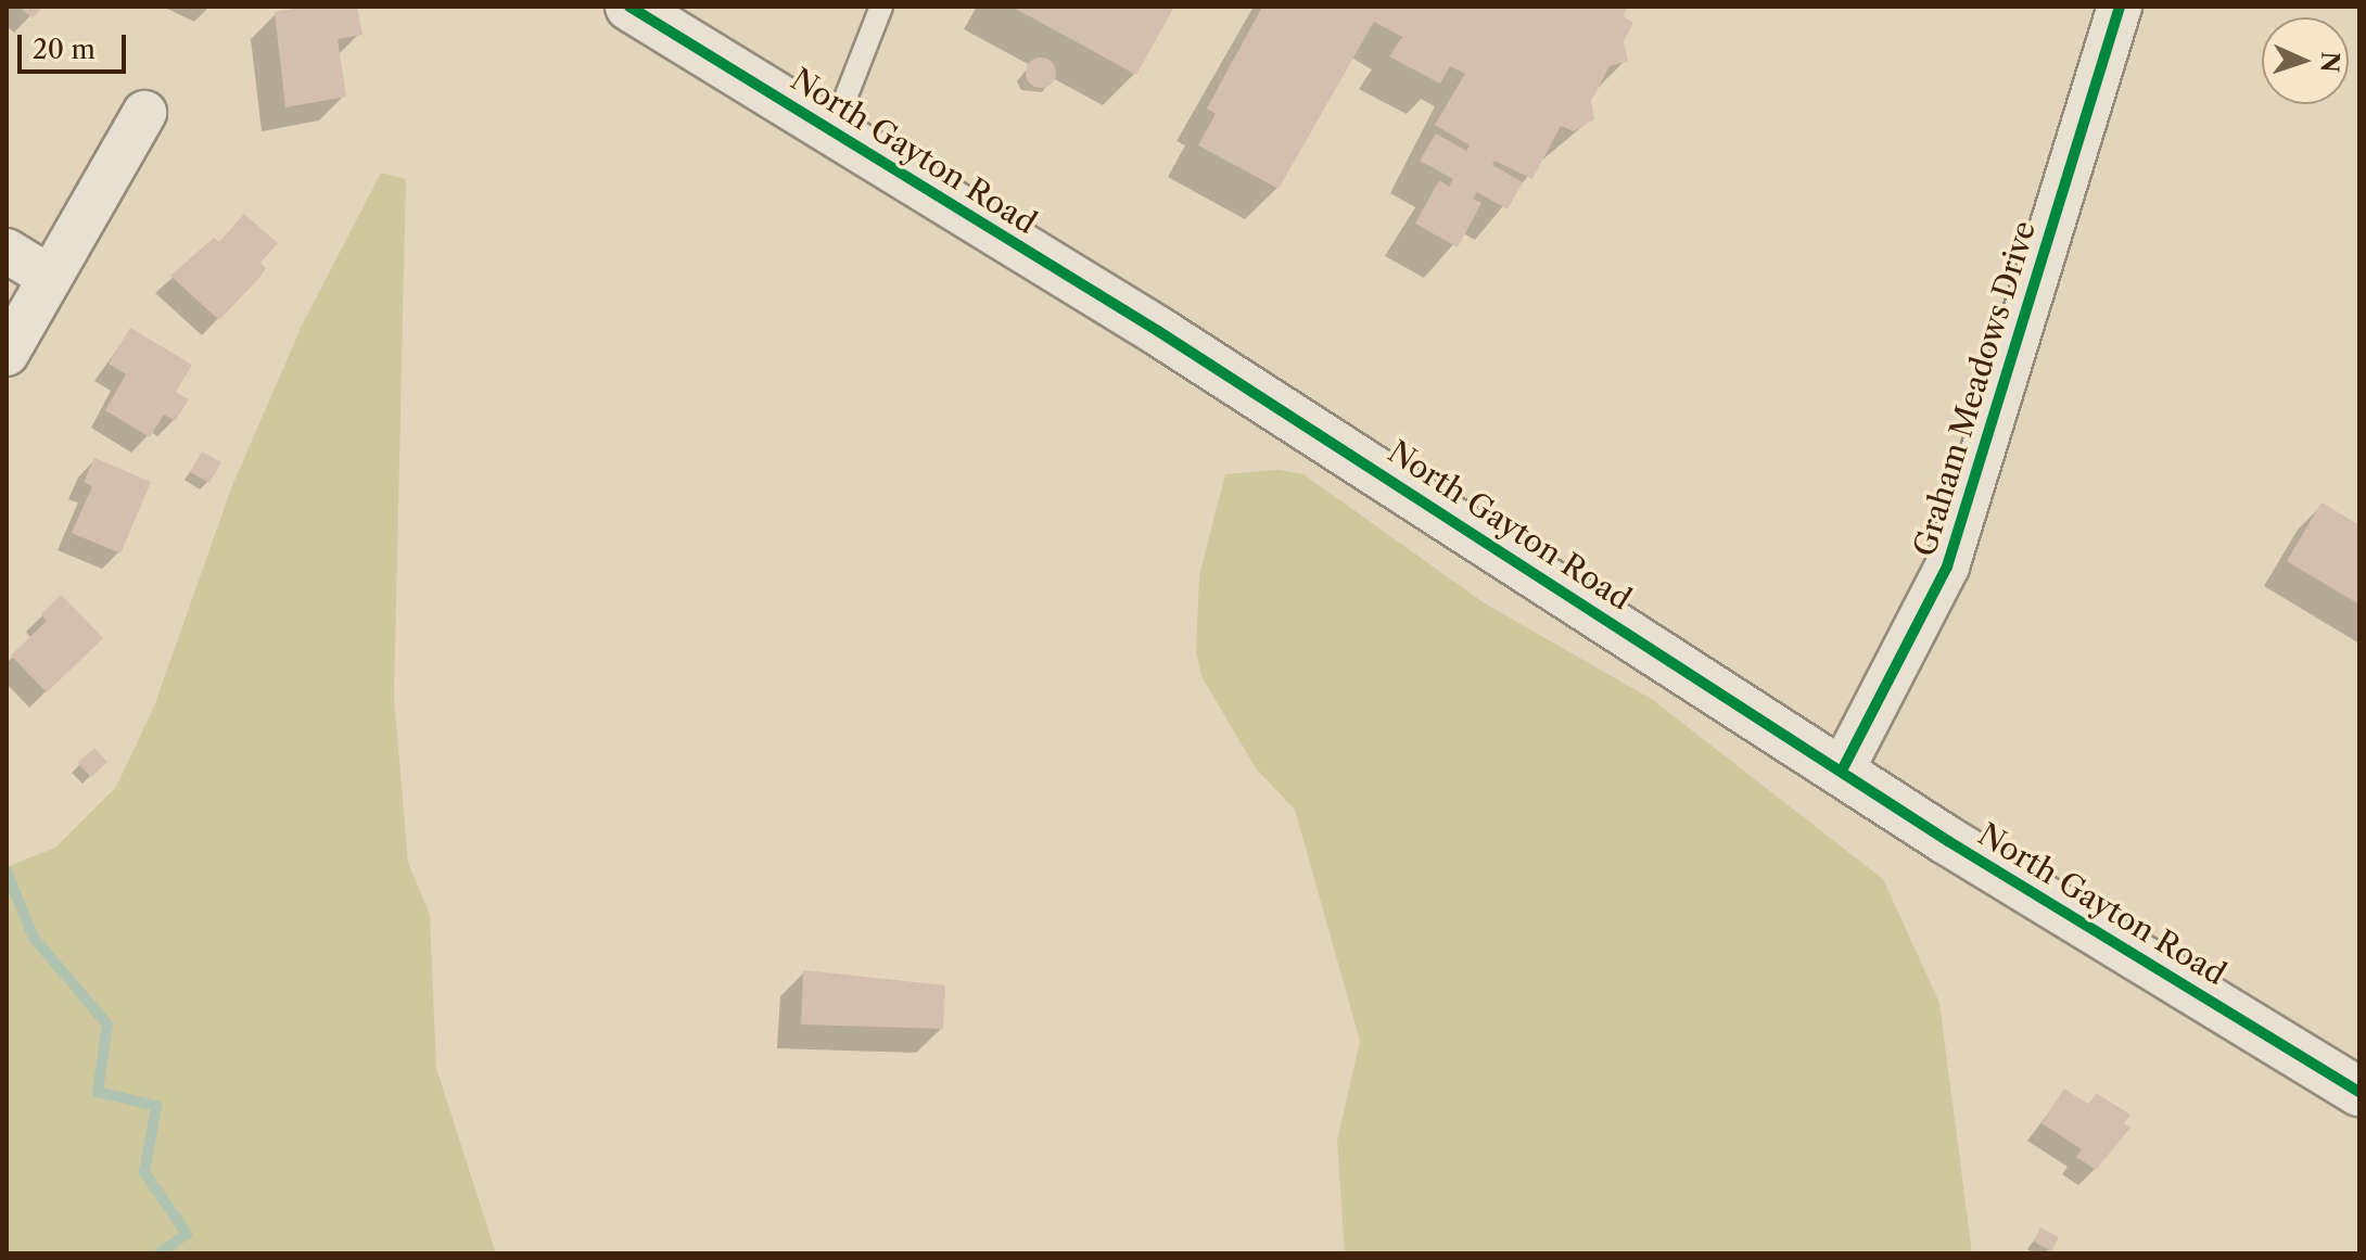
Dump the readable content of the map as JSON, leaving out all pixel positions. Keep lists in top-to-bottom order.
{
  "streets": {
    "street": ["North Gayton Road", "Graham Meadows Drive"]
  },
  "crossings": [
    ["North Gayton Road", "Graham Meadows Drive"]
  ],
  "scale_bar": "20 m",
  "north": "right"
}
